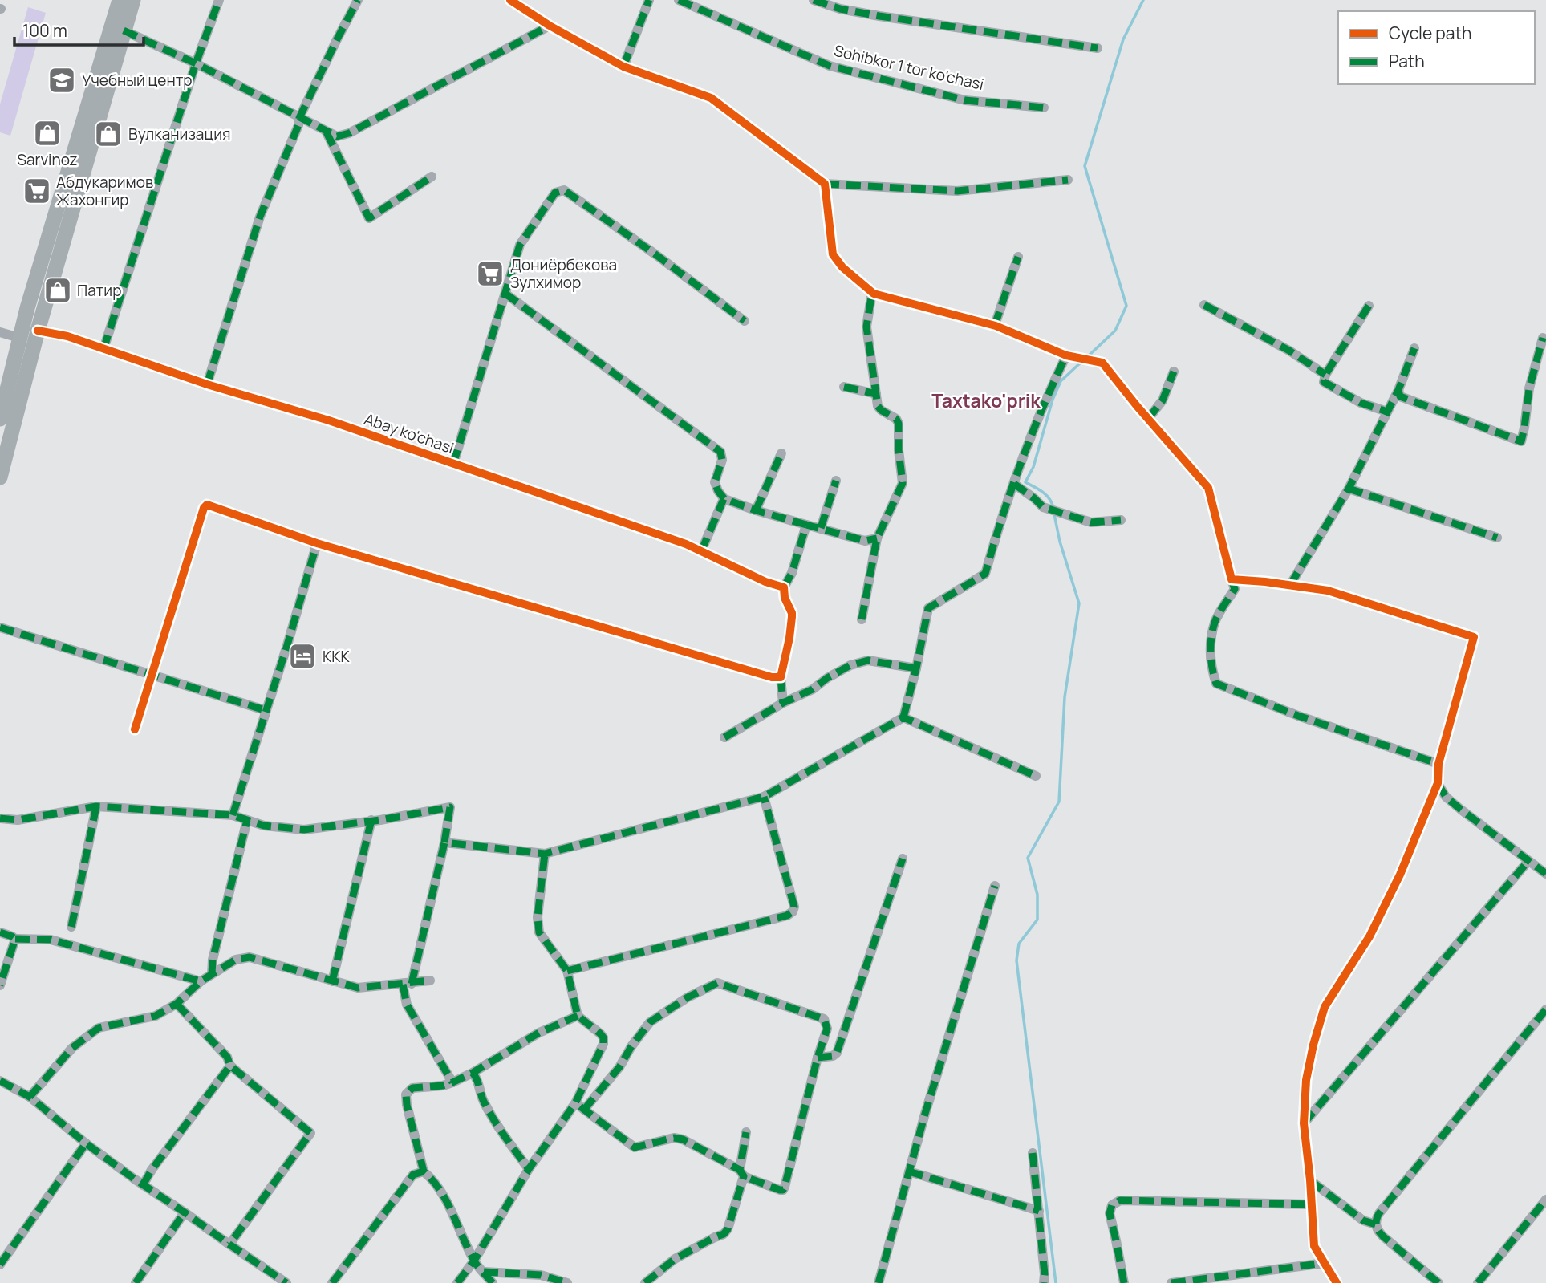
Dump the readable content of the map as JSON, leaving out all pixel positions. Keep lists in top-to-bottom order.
{
  "streets": {
    "street": ["Sohibkor 1 tor ko'chasi", "Abay ko'chasi"]
  },
  "districts": ["Taxtako'prik"],
  "places": {
    "school or university": ["Учебный центр"],
    "shop": ["Sarvinoz", "Вулканизация", "Патир"],
    "supermarket": ["Абдукаримов Жахонгир", "Дониёрбекова Зулхимор"],
    "hotel": ["ККК"]
  },
  "legend": ["Cycle path", "Path"],
  "scale_bar": "100 m"
}
